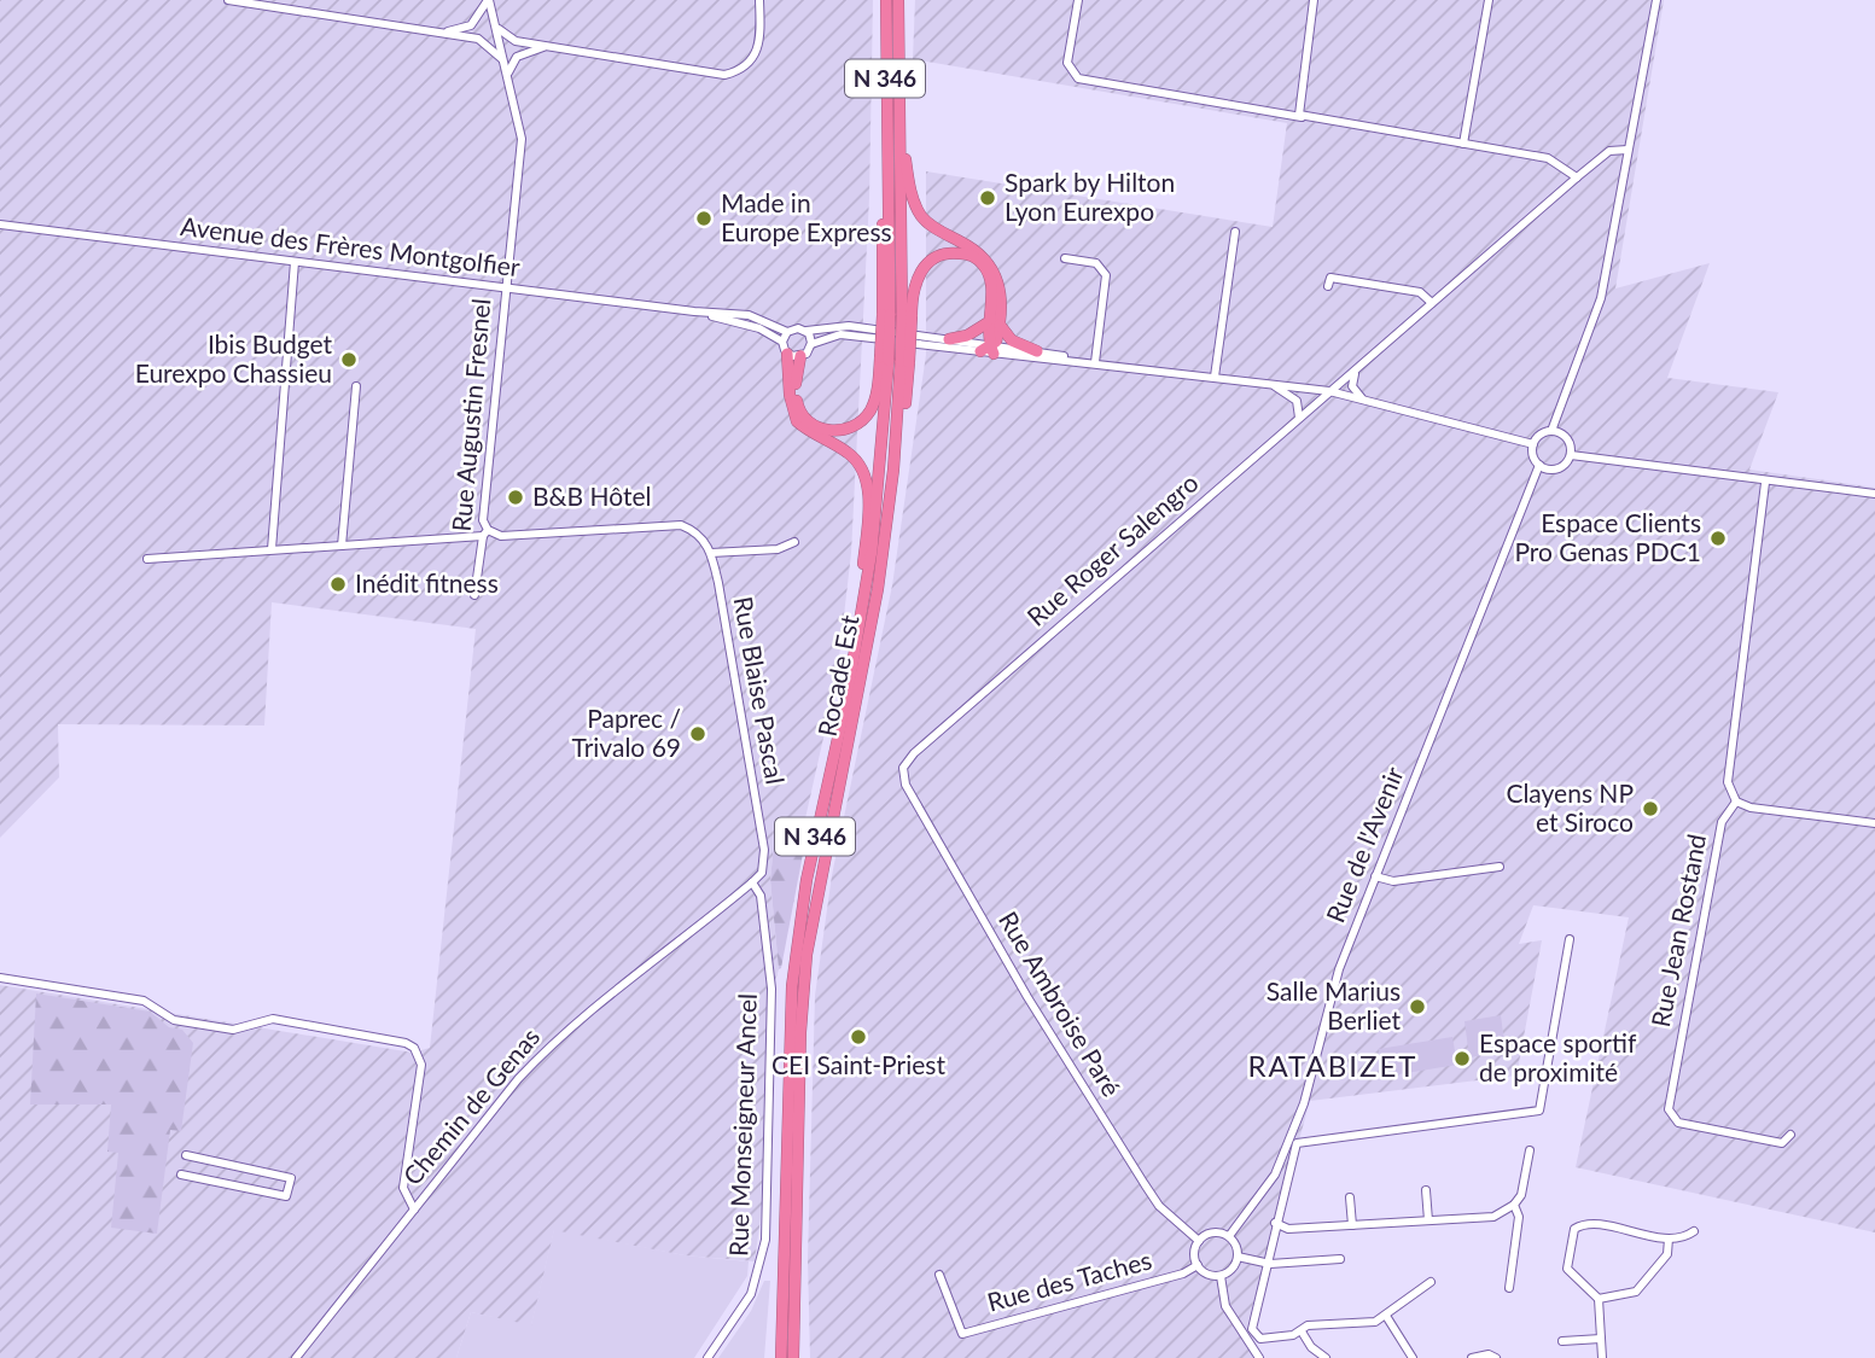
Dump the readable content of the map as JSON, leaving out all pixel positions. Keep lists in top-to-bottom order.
{
  "streets": {
    "highway": ["N 346", "Rocade Est"],
    "street": [
      "Avenue des Frères Montgolfier",
      "Rue Augustin Fresnel",
      "Rue Roger Salengro",
      "Rue Blaise Pascal",
      "Rue de l'Avenir",
      "Rue Jean Rostand",
      "Rue Ambroise Paré",
      "Chemin de Genas",
      "Rue Monseigneur Ancel",
      "Rue des Taches"
    ]
  },
  "crossings": [
    ["N 346", "Rocade Est"],
    ["Avenue des Frères Montgolfier", "Rue Augustin Fresnel"],
    ["Avenue des Frères Montgolfier", "Rue Roger Salengro"],
    ["Avenue des Frères Montgolfier", "Rue de l'Avenir"],
    ["Rue Roger Salengro", "Rue Ambroise Paré"],
    ["Rue Blaise Pascal", "Chemin de Genas"],
    ["Rue Blaise Pascal", "Rue Monseigneur Ancel"],
    ["Rue de l'Avenir", "Rue Ambroise Paré"],
    ["Rue de l'Avenir", "Rue des Taches"],
    ["Rue Ambroise Paré", "Rue des Taches"],
    ["Chemin de Genas", "Rue Monseigneur Ancel"]
  ],
  "districts": ["RATABIZET"],
  "places": [
    "Spark by Hilton Lyon Eurexpo",
    "Made in Europe Express",
    "Ibis Budget Eurexpo Chassieu",
    "B&B Hôtel",
    "Espace Clients Pro Genas PDC1",
    "Inédit fitness",
    "Paprec / Trivalo 69",
    "Clayens NP et Siroco",
    "Salle Marius Berliet",
    "CEI Saint-Priest",
    "Espace sportif de proximité"
  ]
}
